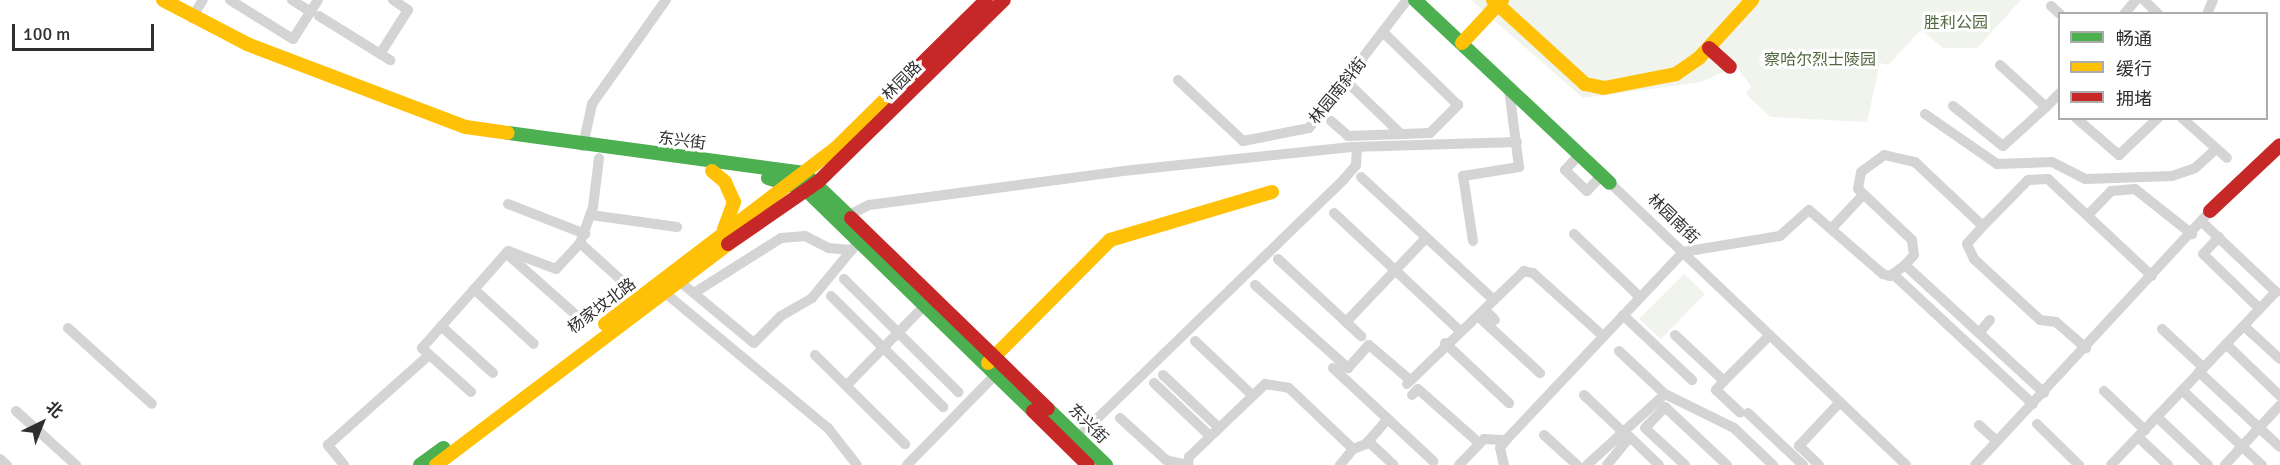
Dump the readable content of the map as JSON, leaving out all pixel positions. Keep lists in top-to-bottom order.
{
  "streets": {
    "main road": [
      "林园路",
      "东兴街",
      "林园南街",
      "杨家坟北路"
    ],
    "street": ["林园南斜街"]
  },
  "crossings": [
    ["林园路", "东兴街"],
    ["林园路", "杨家坟北路"],
    ["东兴街", "杨家坟北路"]
  ],
  "parks": ["胜利公园", "察哈尔烈士陵园"],
  "legend": ["畅通", "缓行", "拥堵"],
  "scale_bar": "100 m",
  "north": "top right"
}
